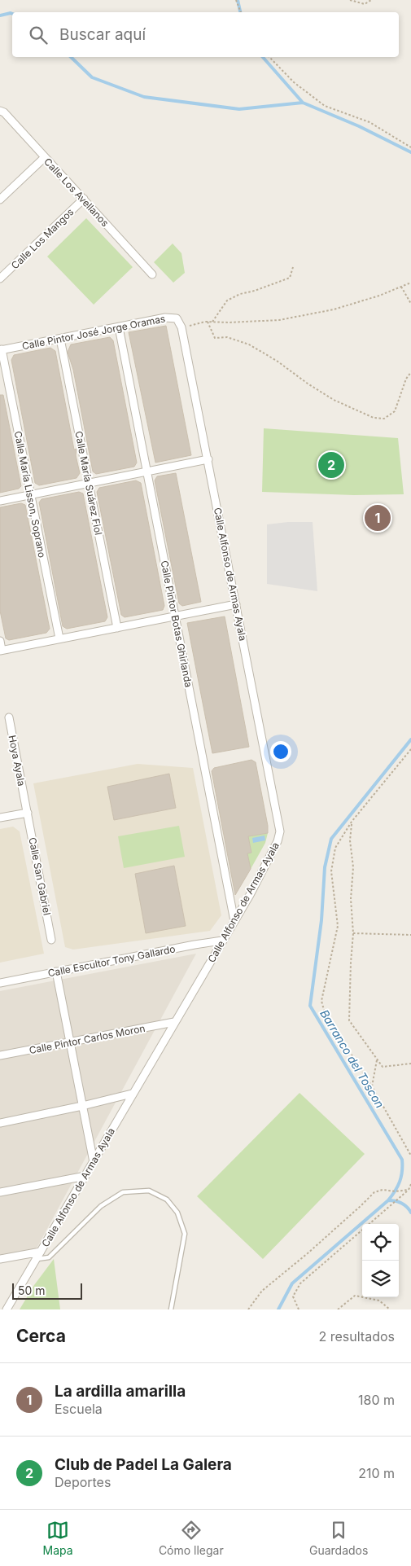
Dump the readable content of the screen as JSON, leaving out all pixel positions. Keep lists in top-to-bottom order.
{
  "streets": {
    "street": [
      "Calle Los Avellanos",
      "Calle Los Mangos",
      "Calle Pintor José Jorge Oramas",
      "Calle María Suárez Fiol",
      "Calle María Lisson, Soprano",
      "Calle Alfonso de Armas Ayala",
      "Calle Pintor Botas Ghirlanda",
      "Hoya Ayala",
      "Calle San Gabriel",
      "Calle Escultor Tony Gallardo",
      "Calle Pintor Carlos Moron"
    ]
  },
  "crossings": [
    ["Calle Los Avellanos", "Calle Los Mangos"],
    ["Calle Pintor José Jorge Oramas", "Calle María Suárez Fiol"],
    ["Calle Pintor José Jorge Oramas", "Calle María Lisson, Soprano"],
    ["Calle Pintor José Jorge Oramas", "Calle Alfonso de Armas Ayala"],
    ["Calle Pintor José Jorge Oramas", "Calle Pintor Botas Ghirlanda"],
    ["Calle Alfonso de Armas Ayala", "Calle Pintor Botas Ghirlanda"],
    ["Calle Alfonso de Armas Ayala", "Calle Escultor Tony Gallardo"],
    ["Calle Alfonso de Armas Ayala", "Calle Pintor Carlos Moron"],
    ["Hoya Ayala", "Calle San Gabriel"]
  ],
  "water": ["Barranco del Toscon"],
  "scale_bar": "50 m",
  "page": {
    "search": "Buscar aquí",
    "pins": ["2", "1"],
    "scale": "50 m",
    "heading": ["Cerca", "2 resultados"],
    "list": [
      {
        "mark": "1",
        "name": "La ardilla amarilla",
        "note": "Escuela",
        "value": "180 m"
      },
      {
        "mark": "2",
        "name": "Club de Padel La Galera",
        "note": "Deportes",
        "value": "210 m"
      }
    ],
    "nav": ["Mapa", "Cómo llegar", "Guardados"]
  }
}
